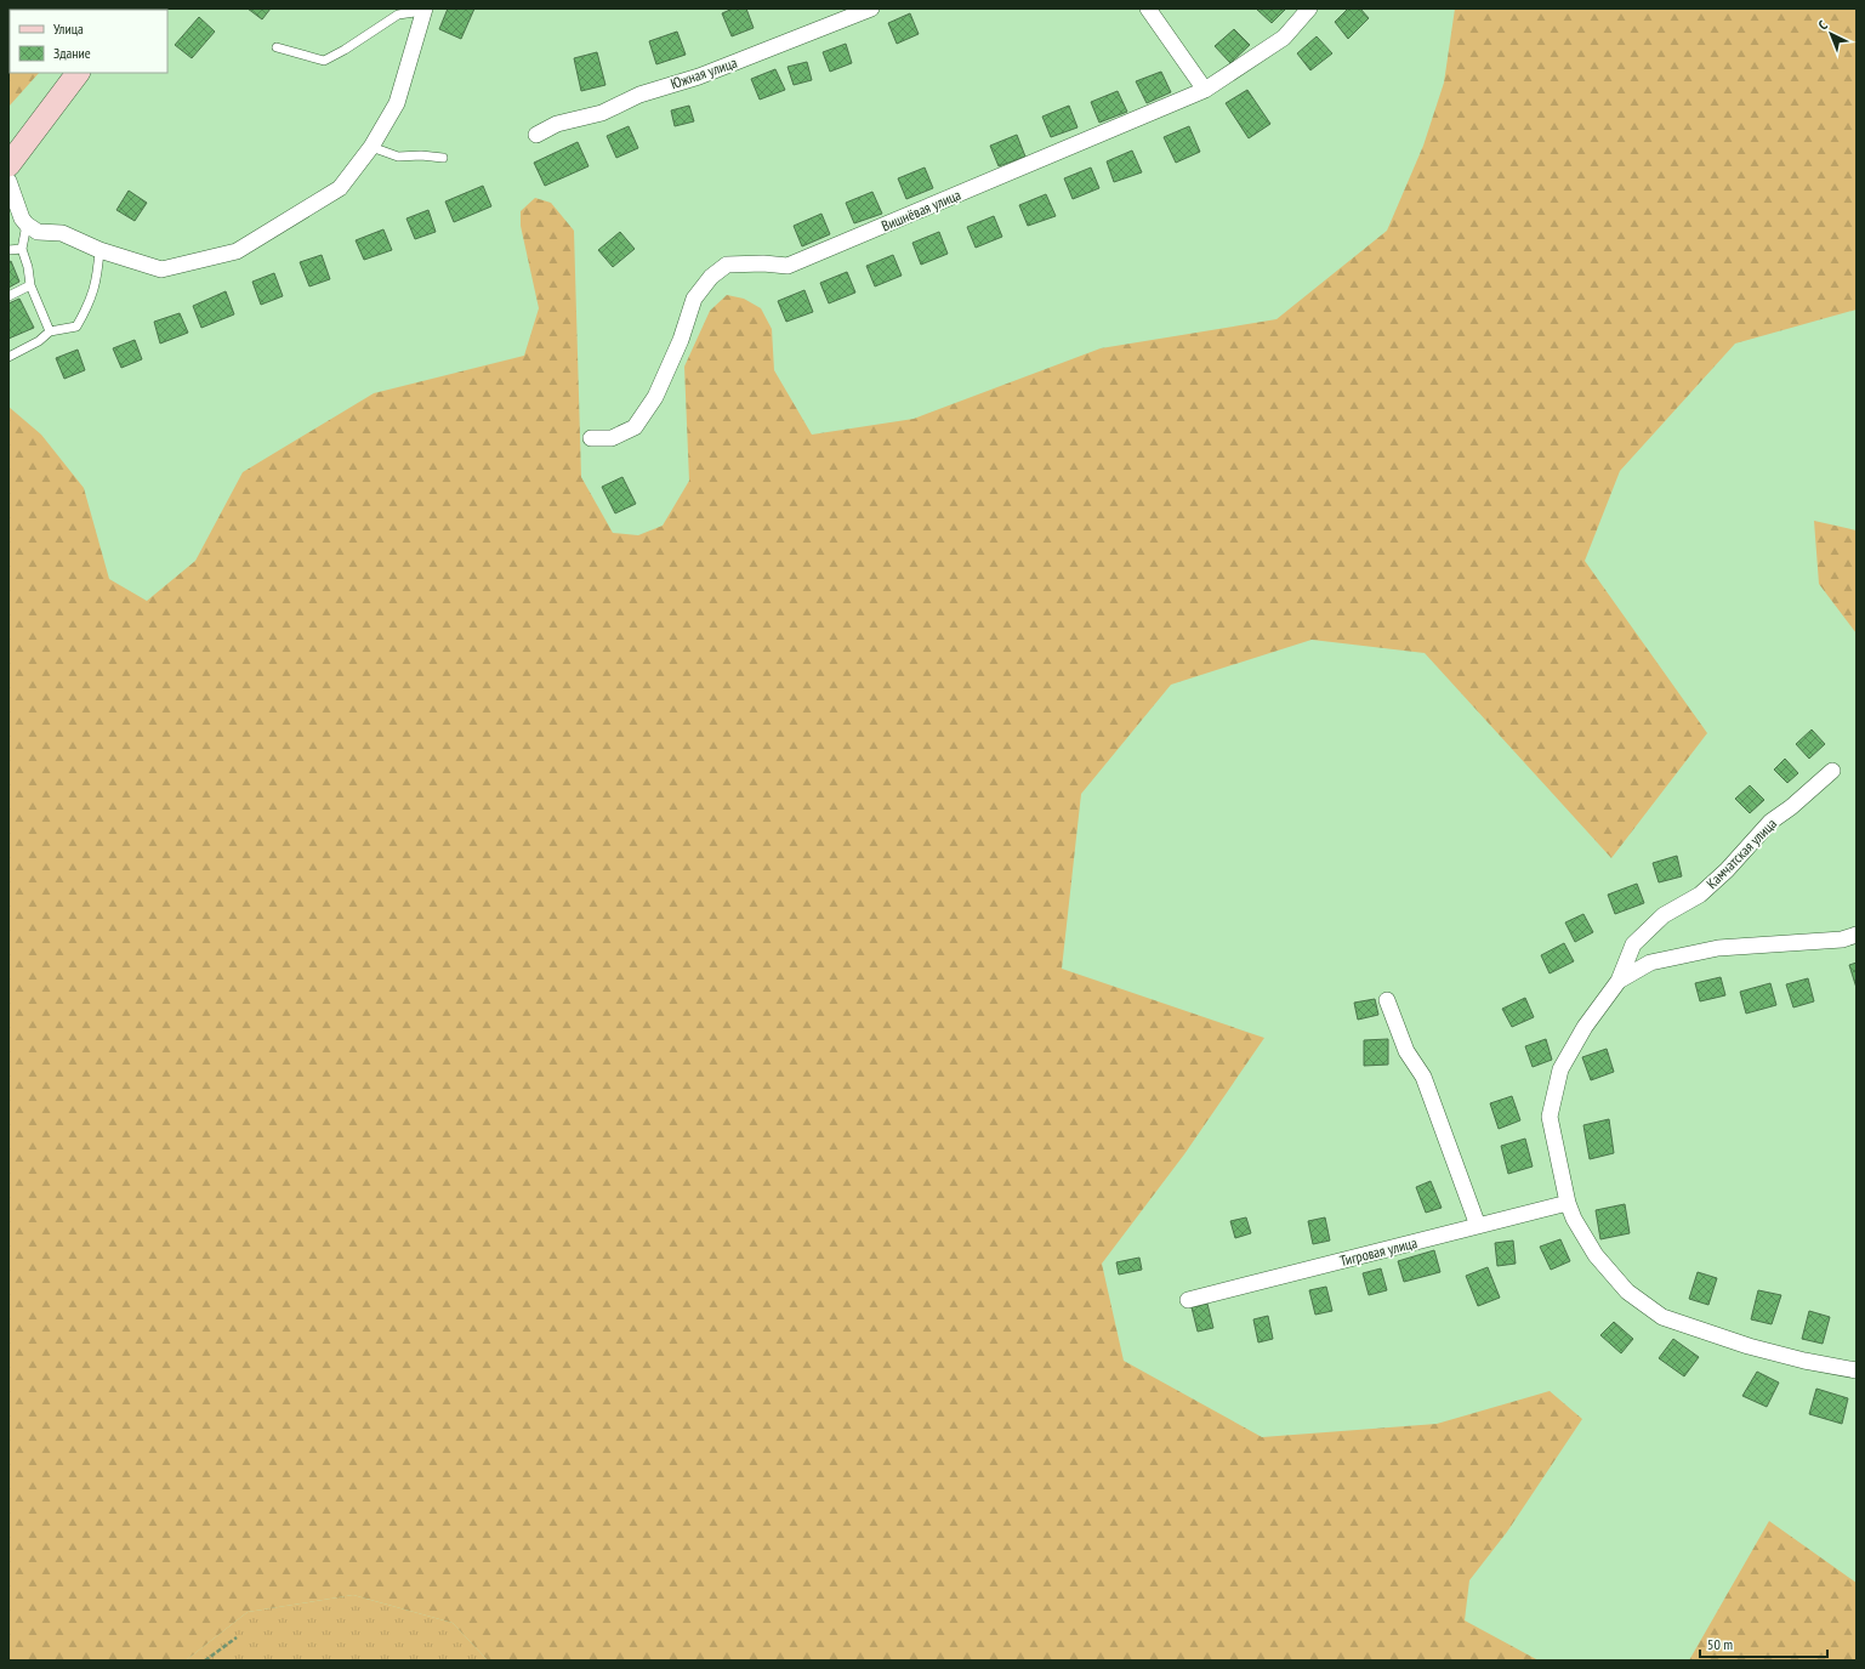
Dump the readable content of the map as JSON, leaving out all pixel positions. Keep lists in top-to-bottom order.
{
  "streets": {
    "street": [
      "Южная улица",
      "Вишнёвая улица",
      "Камчатская улица",
      "Тигровая улица"
    ]
  },
  "legend": ["Улица", "Здание"],
  "scale_bar": "50 m",
  "north": "top left"
}
